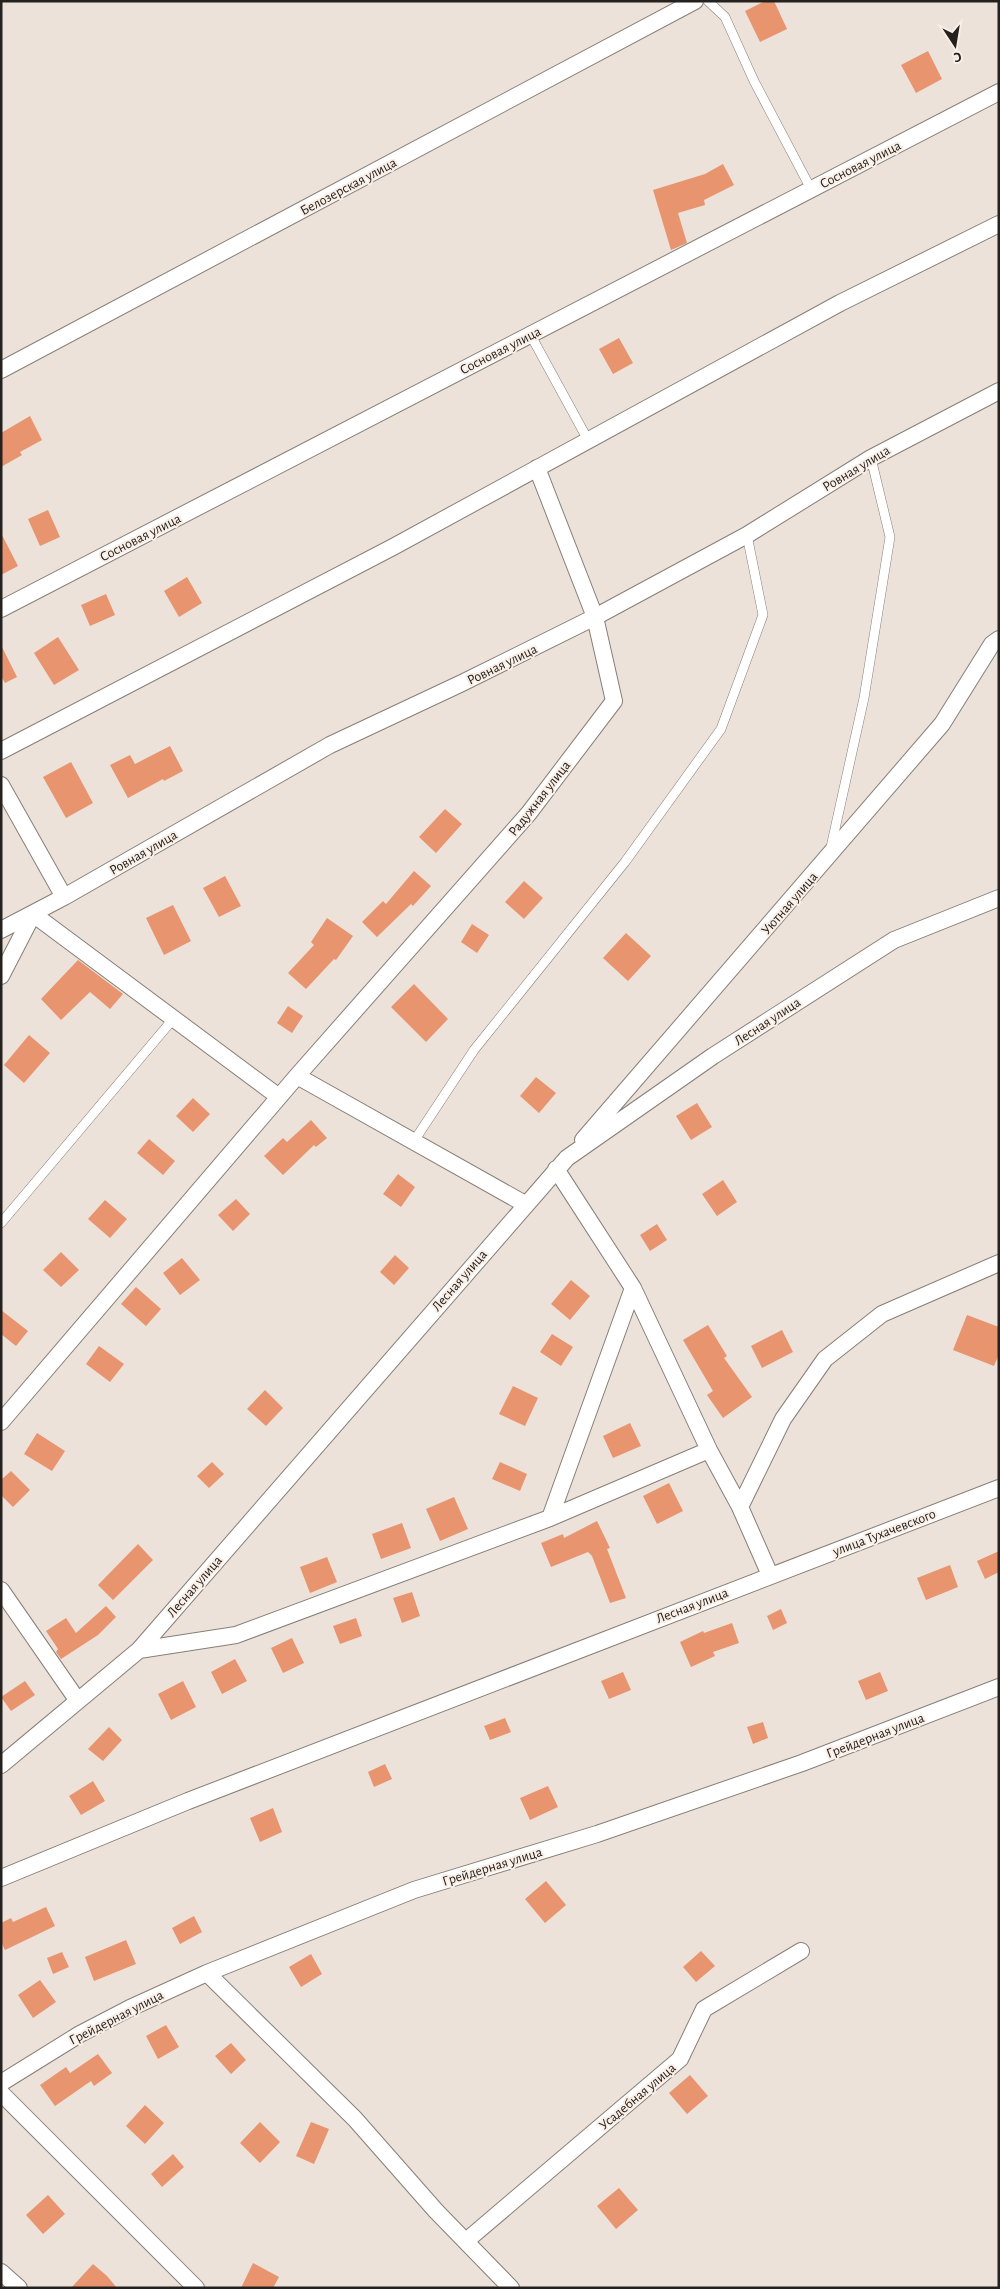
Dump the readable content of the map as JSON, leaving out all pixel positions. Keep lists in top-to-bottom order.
{
  "streets": {
    "street": [
      "Сосновая улица",
      "Белозерская улица",
      "Ровная улица",
      "Радужная улица",
      "Уютная улица",
      "Лесная улица",
      "улица Тухачевского",
      "Грейдерная улица",
      "Усадебная улица"
    ]
  },
  "crossings": [
    ["Ровная улица", "Радужная улица"],
    ["Уютная улица", "Лесная улица"],
    ["Лесная улица", "улица Тухачевского"]
  ],
  "north": "bottom"
}
